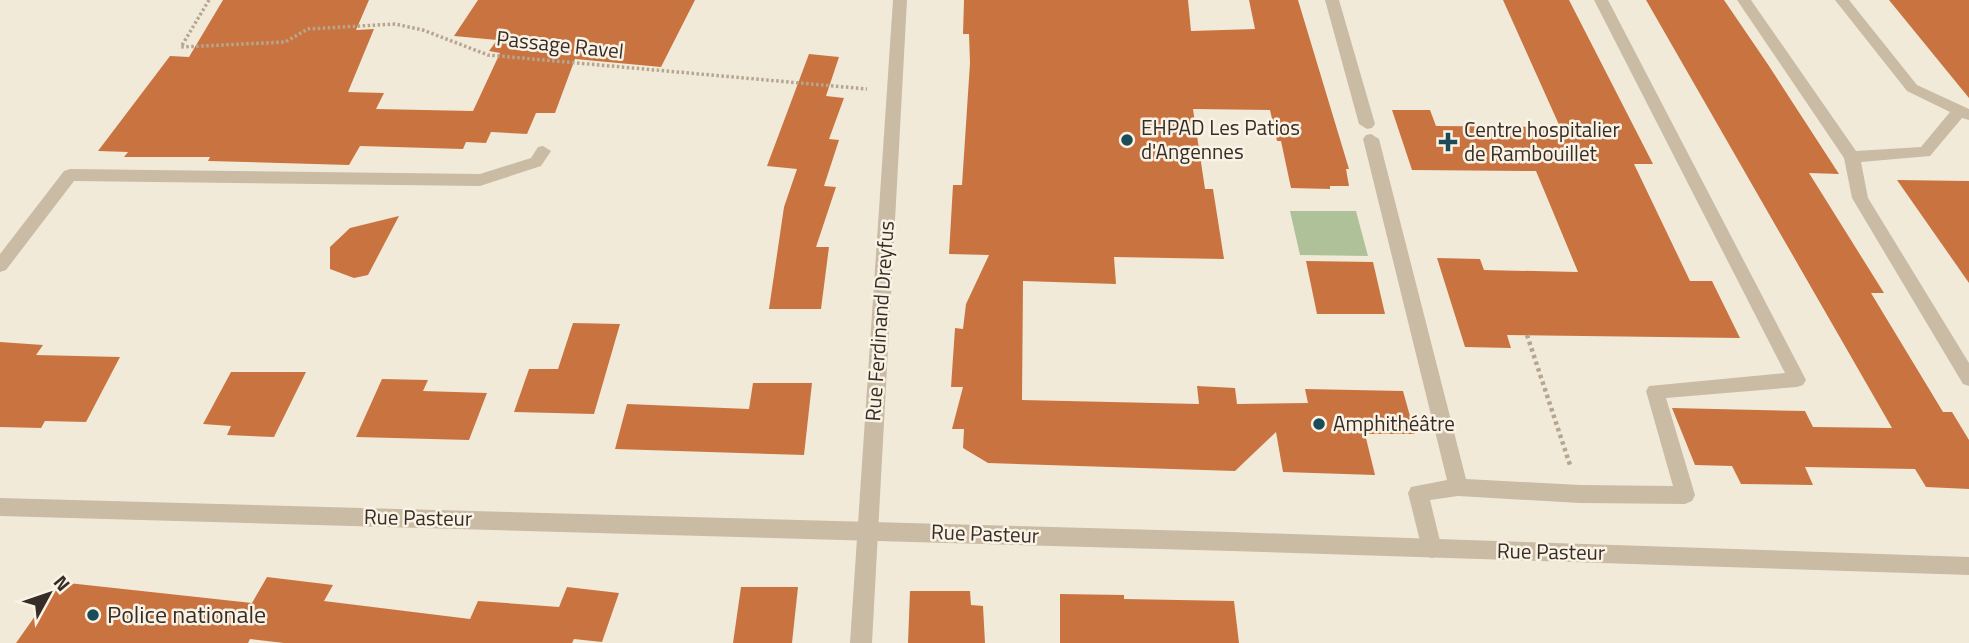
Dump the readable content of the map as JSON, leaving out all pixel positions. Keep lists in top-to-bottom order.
{
  "streets": {
    "street": ["Rue Ferdinand Dreyfus", "Rue Pasteur"],
    "path": ["Passage Ravel"]
  },
  "crossings": [
    ["Rue Ferdinand Dreyfus", "Rue Pasteur"]
  ],
  "places": {
    "other": ["EHPAD Les Patios d'Angennes", "Amphithéâtre", "Police nationale"],
    "health": ["Centre hospitalier de Rambouillet"]
  },
  "north": "top right"
}
